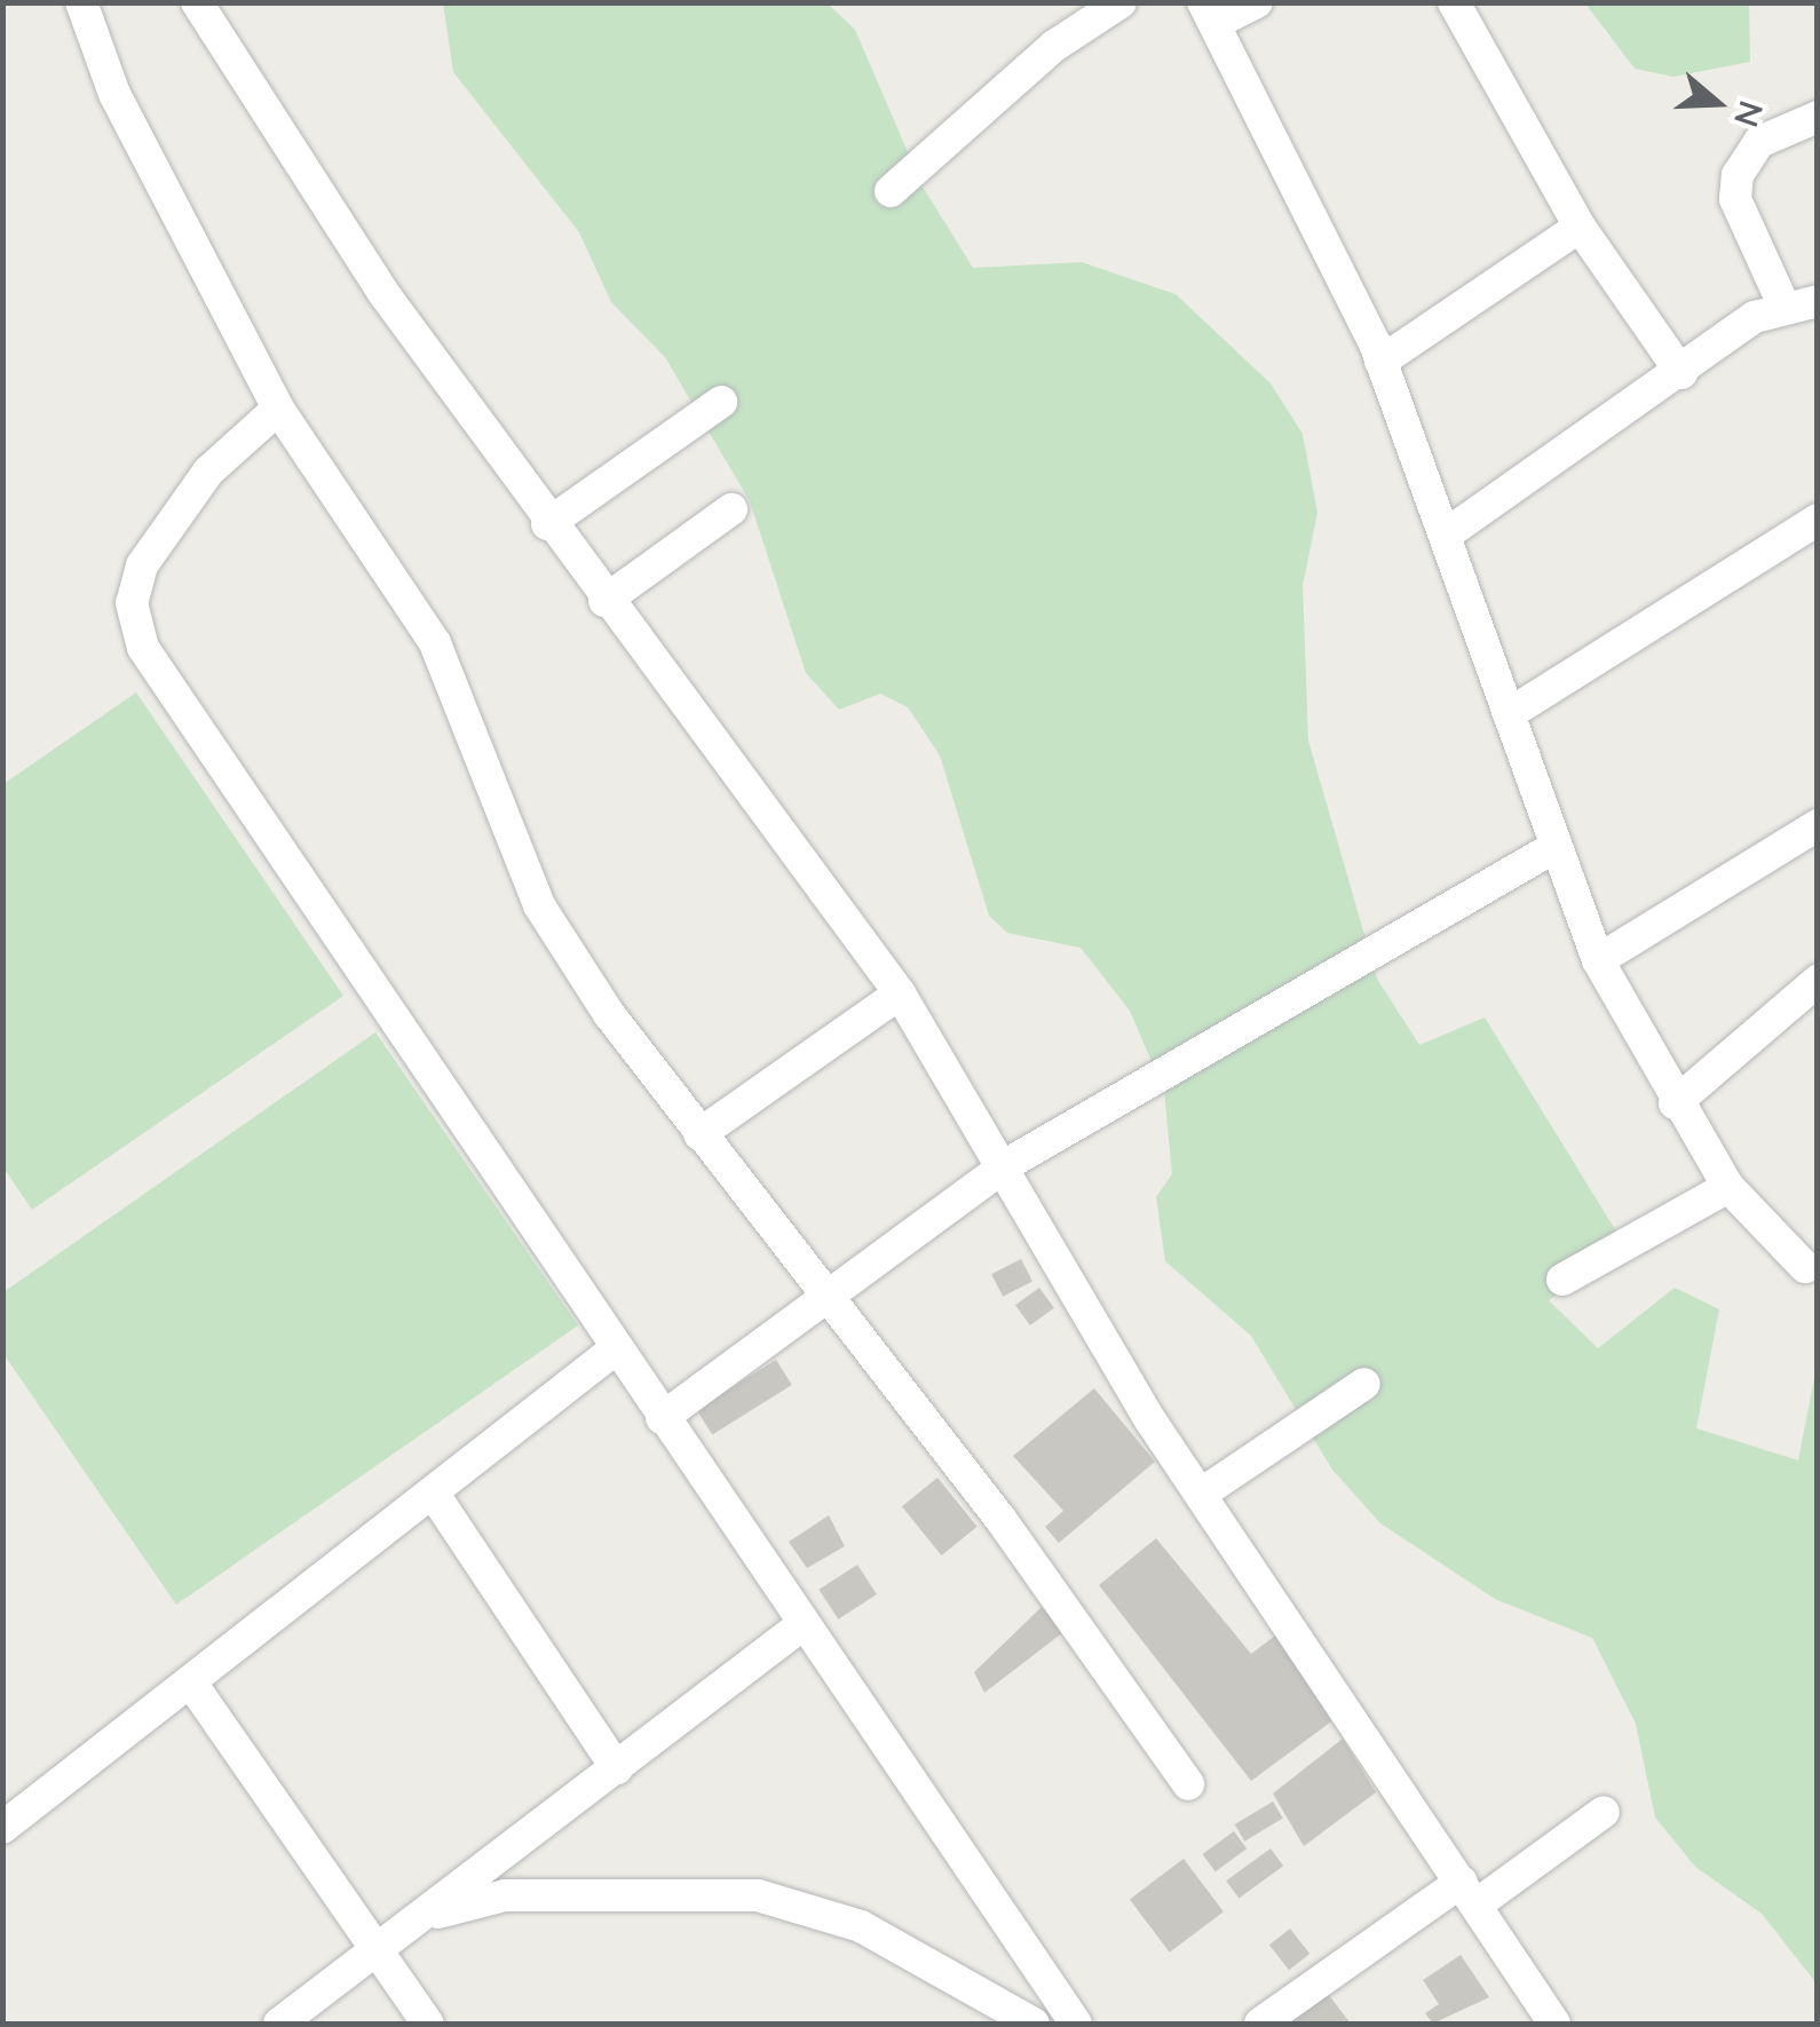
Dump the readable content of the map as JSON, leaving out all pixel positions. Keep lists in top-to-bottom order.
{
  "north": "right"
}
